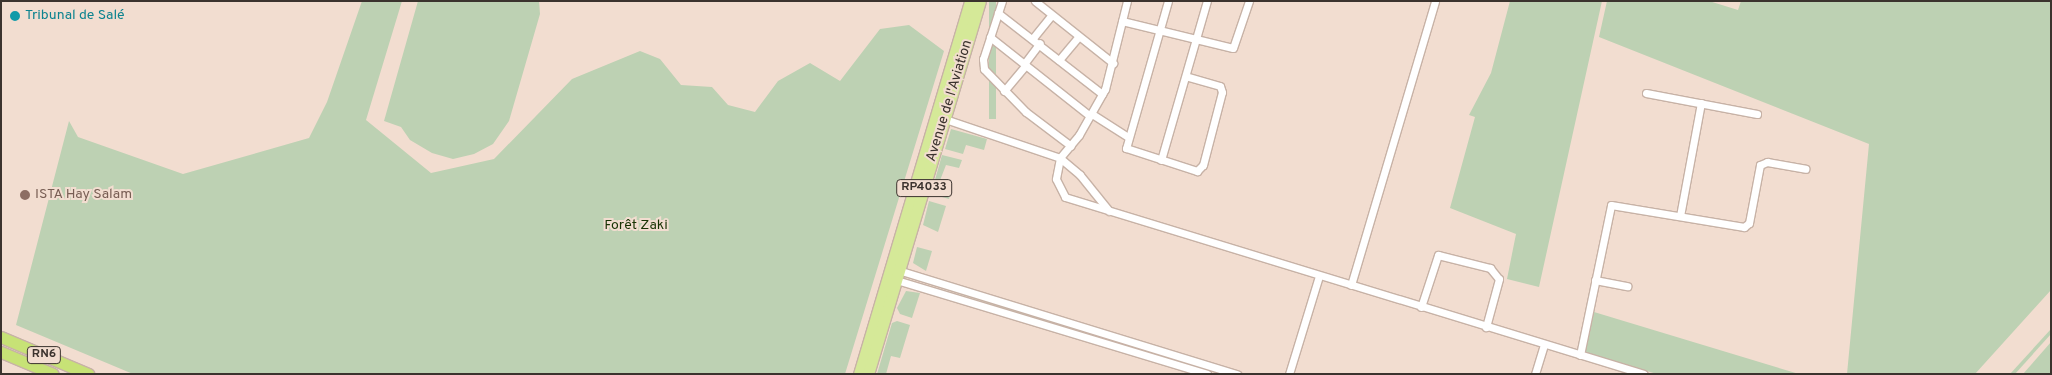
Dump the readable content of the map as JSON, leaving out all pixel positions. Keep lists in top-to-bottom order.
{
  "streets": {
    "highway": ["RN6"],
    "main road": ["Avenue de l'Aviation", "RP4033"]
  },
  "parks": ["Forêt Zaki"],
  "places": ["Tribunal de Salé", "ISTA Hay Salam"]
}
